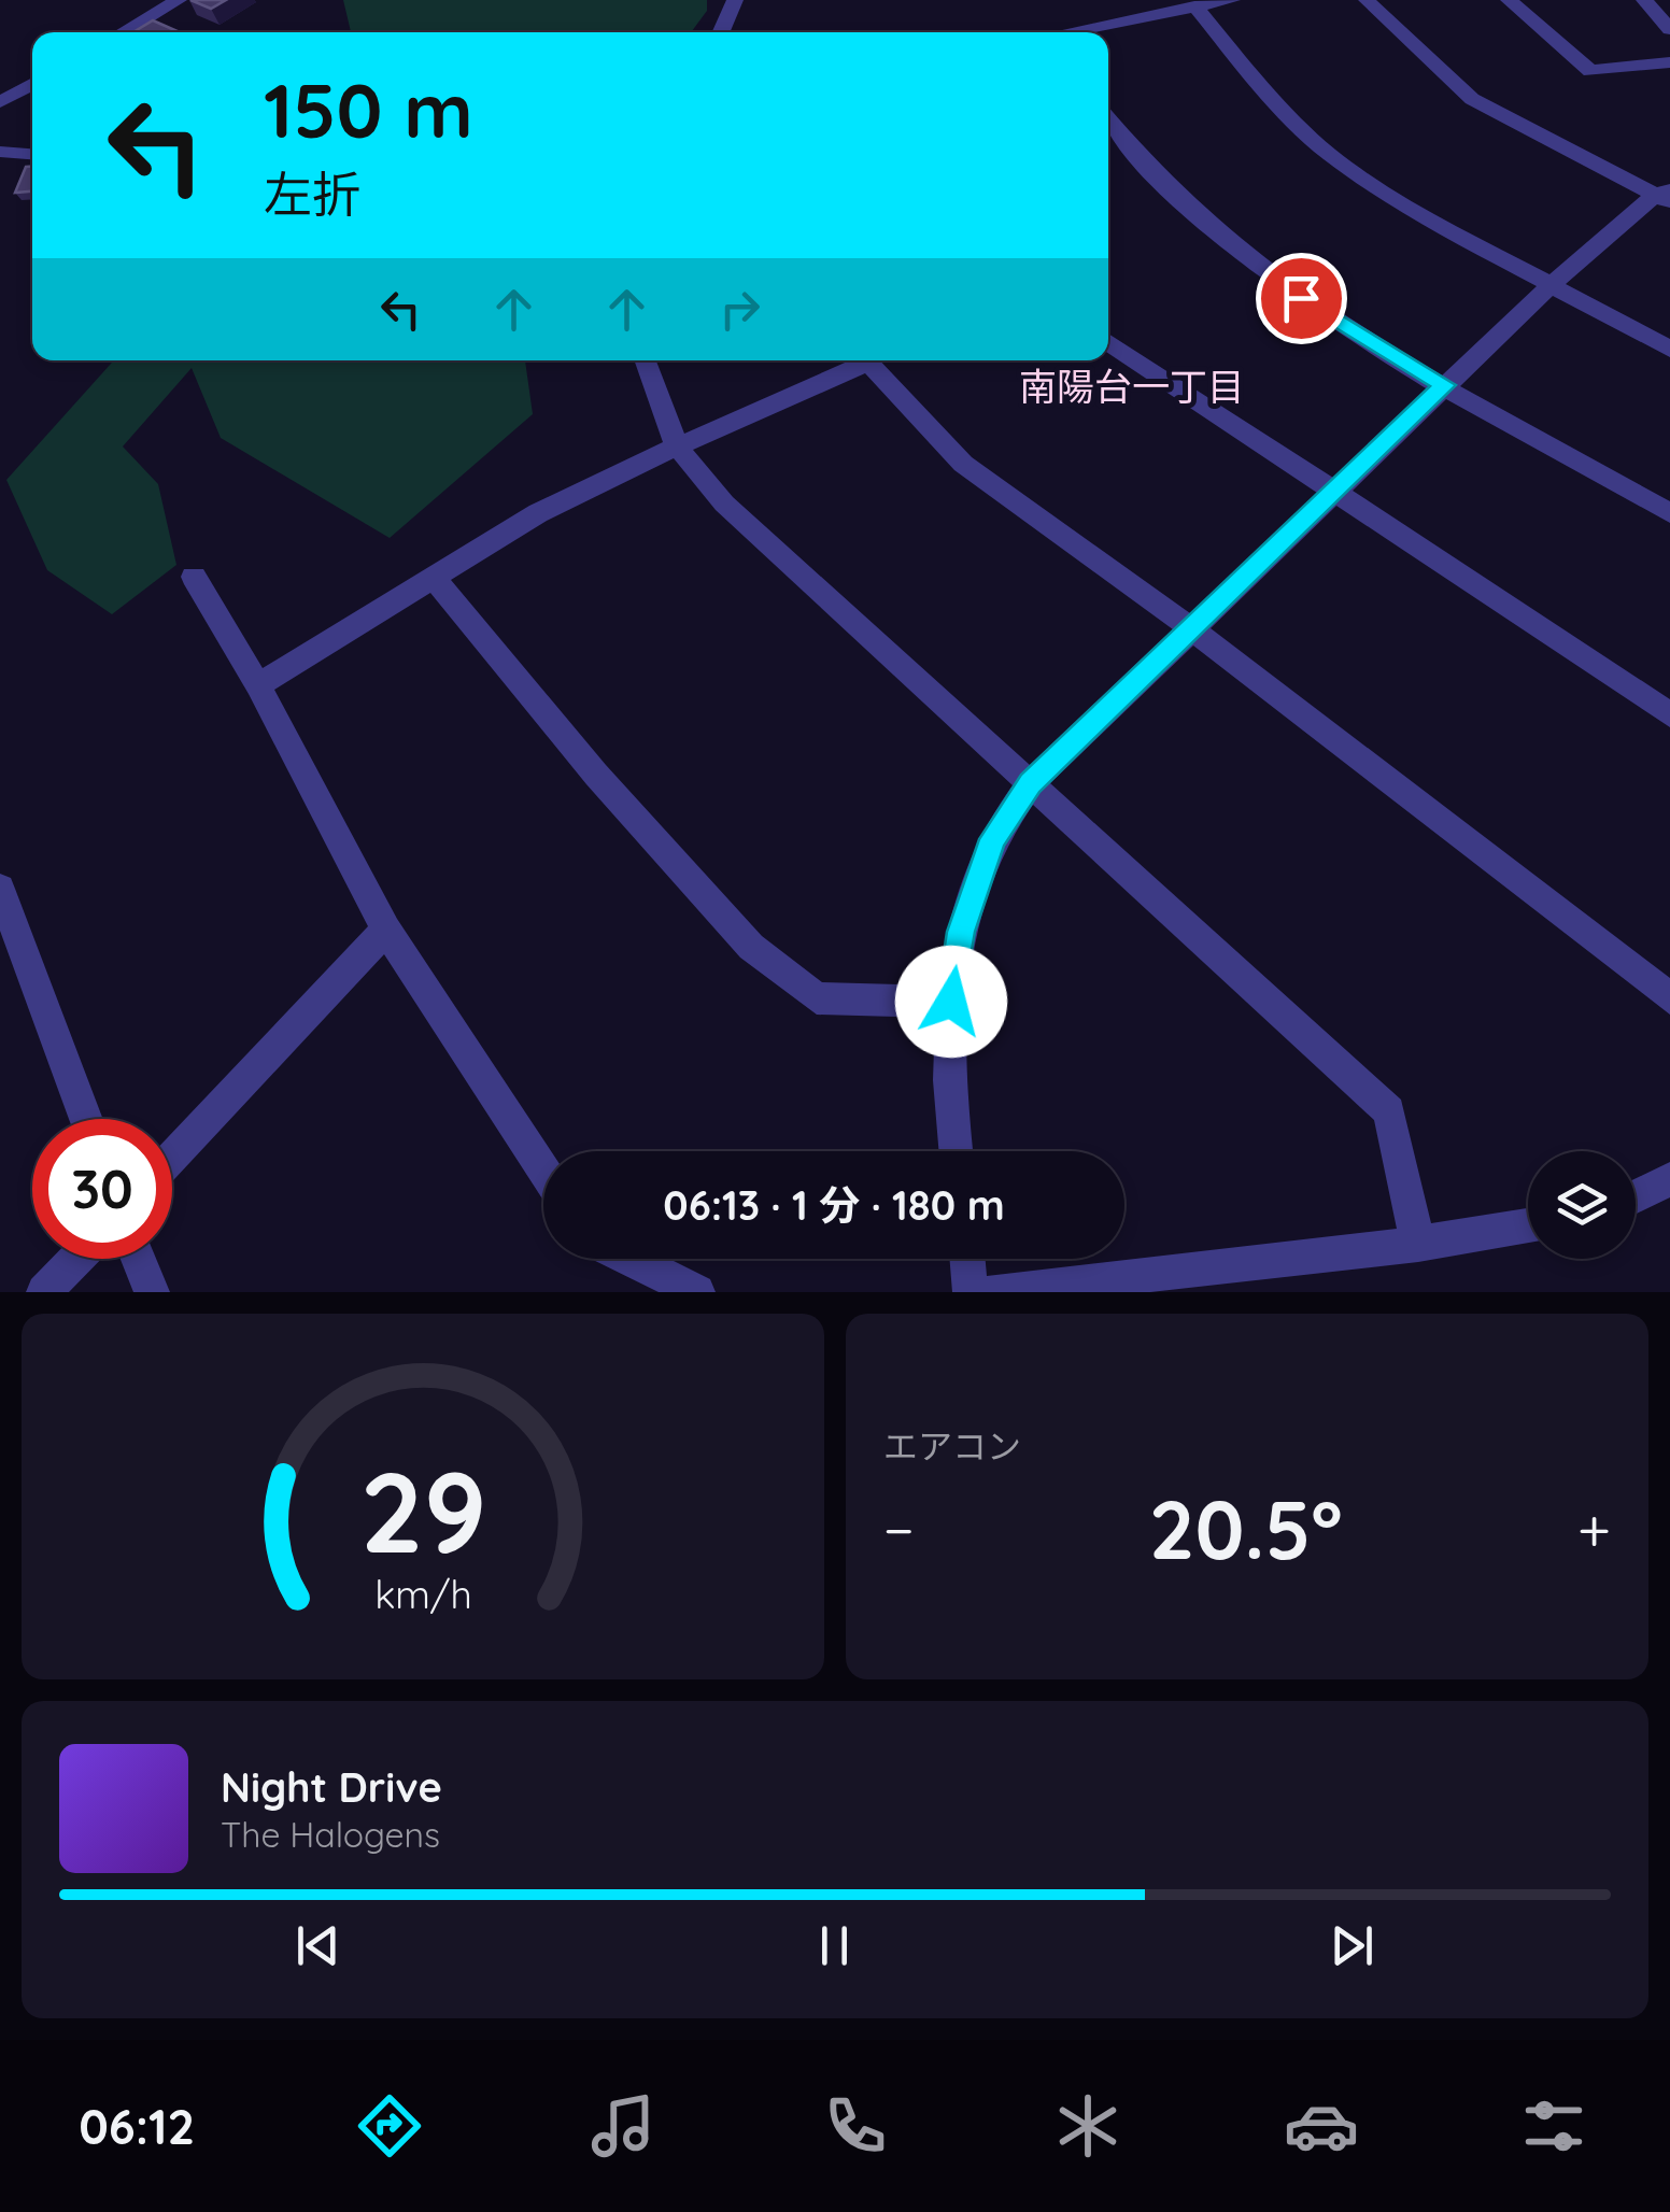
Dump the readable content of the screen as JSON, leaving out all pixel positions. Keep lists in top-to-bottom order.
{
  "districts": ["南陽台一丁目"],
  "page": {
    "turn": ["150 m", "左折"],
    "limit": "30",
    "trip": "06:13 · 1 分 · 180 m",
    "tile": "エアコン",
    "heat": ["−", "20.5°", "+"],
    "song": ["Night Drive", "The Halogens"],
    "tabs": "06:12",
    "gauge": ["29", "km/h"]
  }
}
